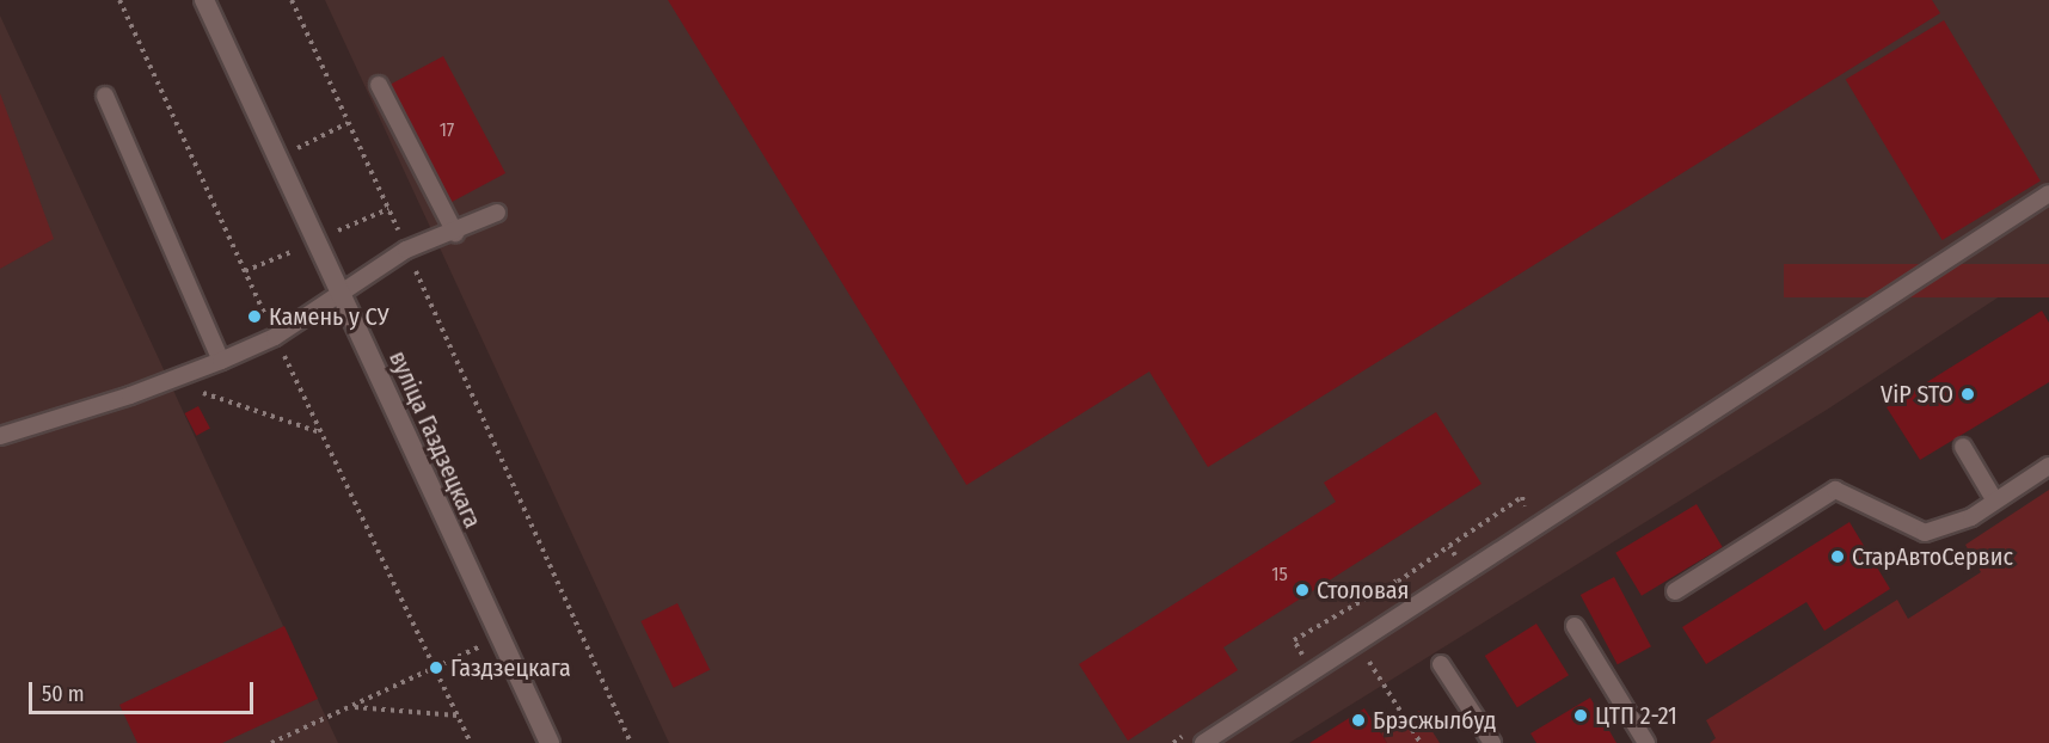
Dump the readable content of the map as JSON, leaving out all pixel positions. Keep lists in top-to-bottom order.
{
  "streets": {
    "street": ["вуліца Газдзецкага"]
  },
  "places": [
    "Камень у СУ",
    "ViP STO",
    "СтарАвтоСервис",
    "Столовая",
    "Газдзецкага",
    "ЦТП 2-21",
    "Брэсжылбуд"
  ],
  "house_numbers": ["17", "15"],
  "scale_bar": "50 m"
}
